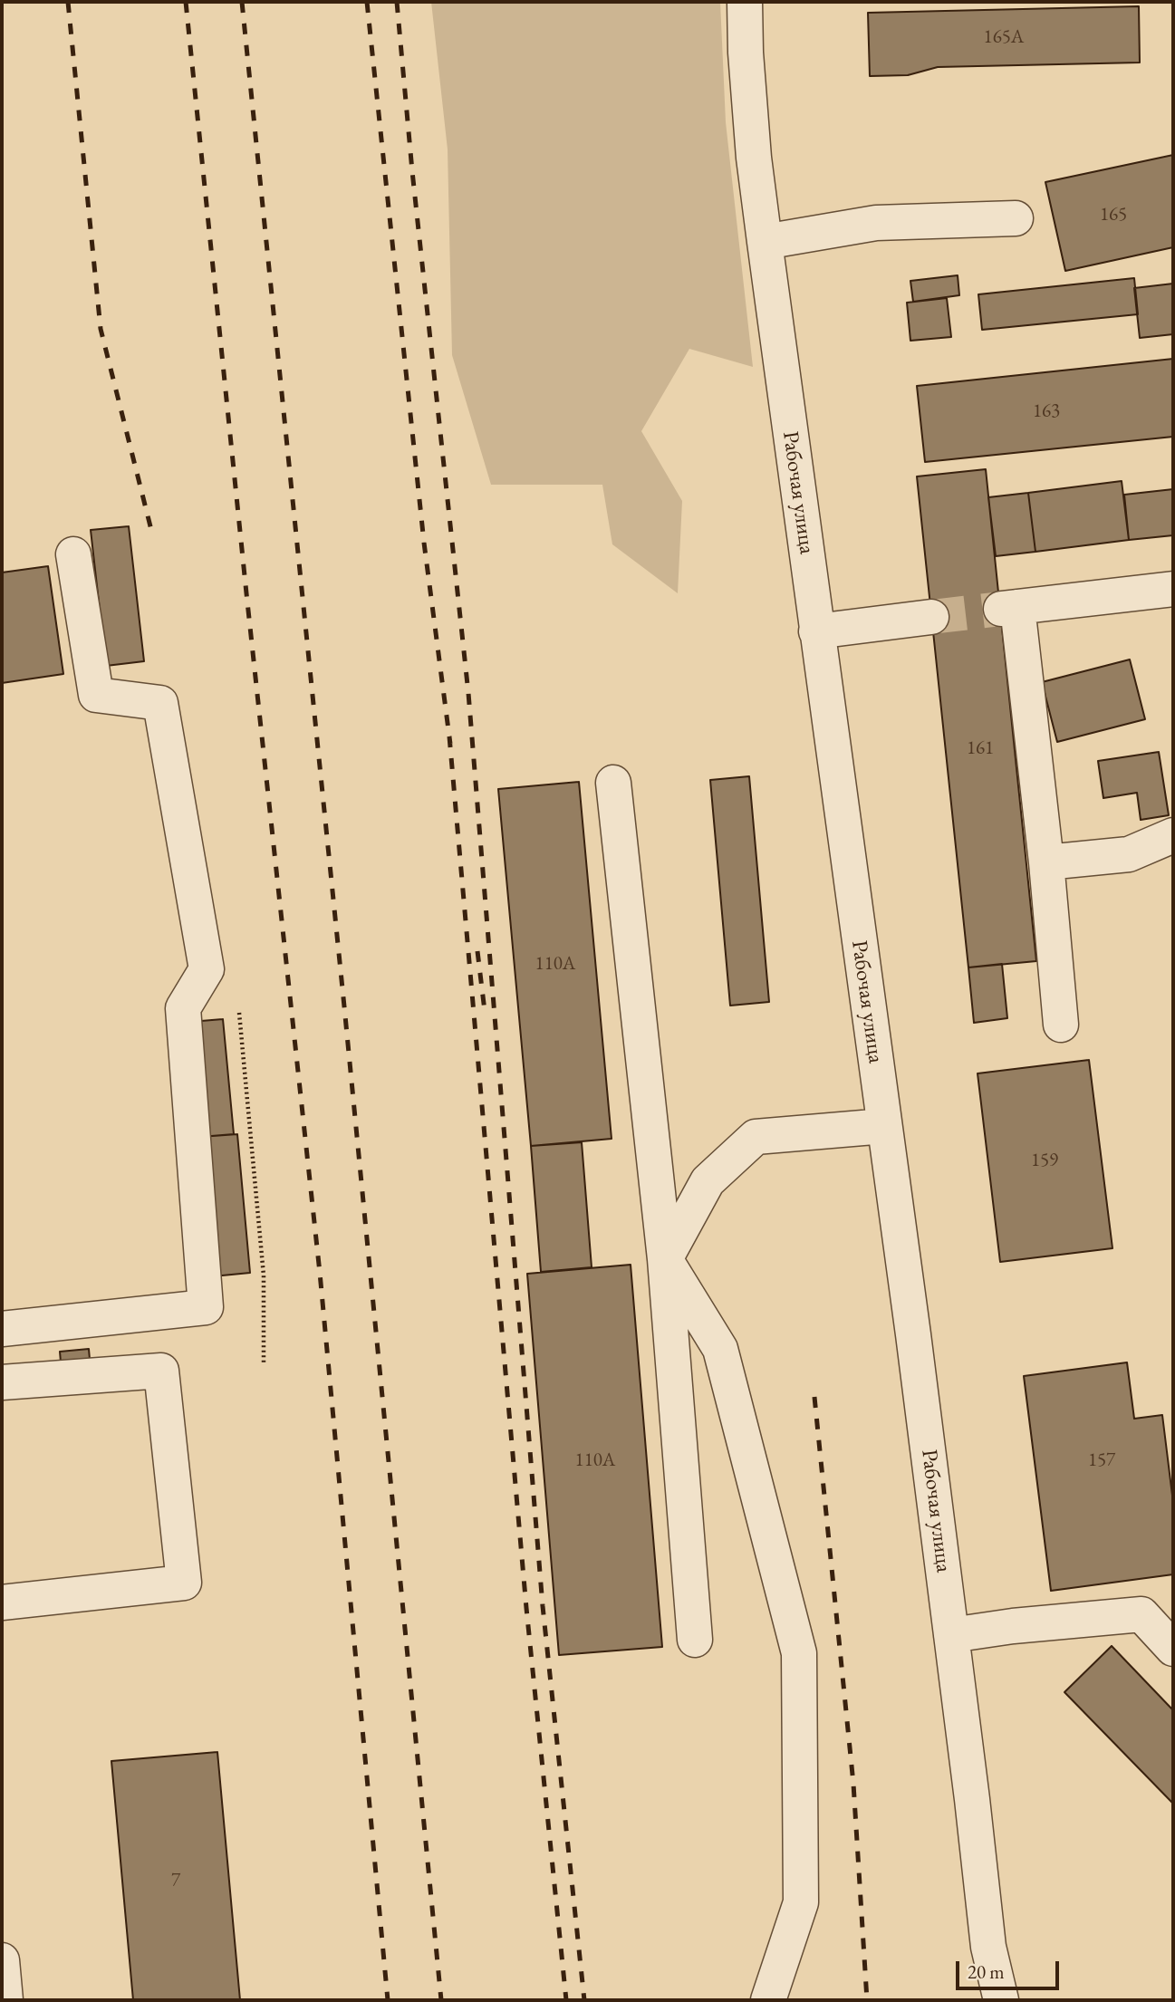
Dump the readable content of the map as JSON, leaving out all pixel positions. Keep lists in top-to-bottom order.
{
  "streets": {
    "street": ["Рабочая улица"]
  },
  "house_numbers": [
    "165А",
    "165",
    "163",
    "161",
    "110А",
    "159",
    "110А",
    "157",
    "7"
  ],
  "scale_bar": "20 m"
}
